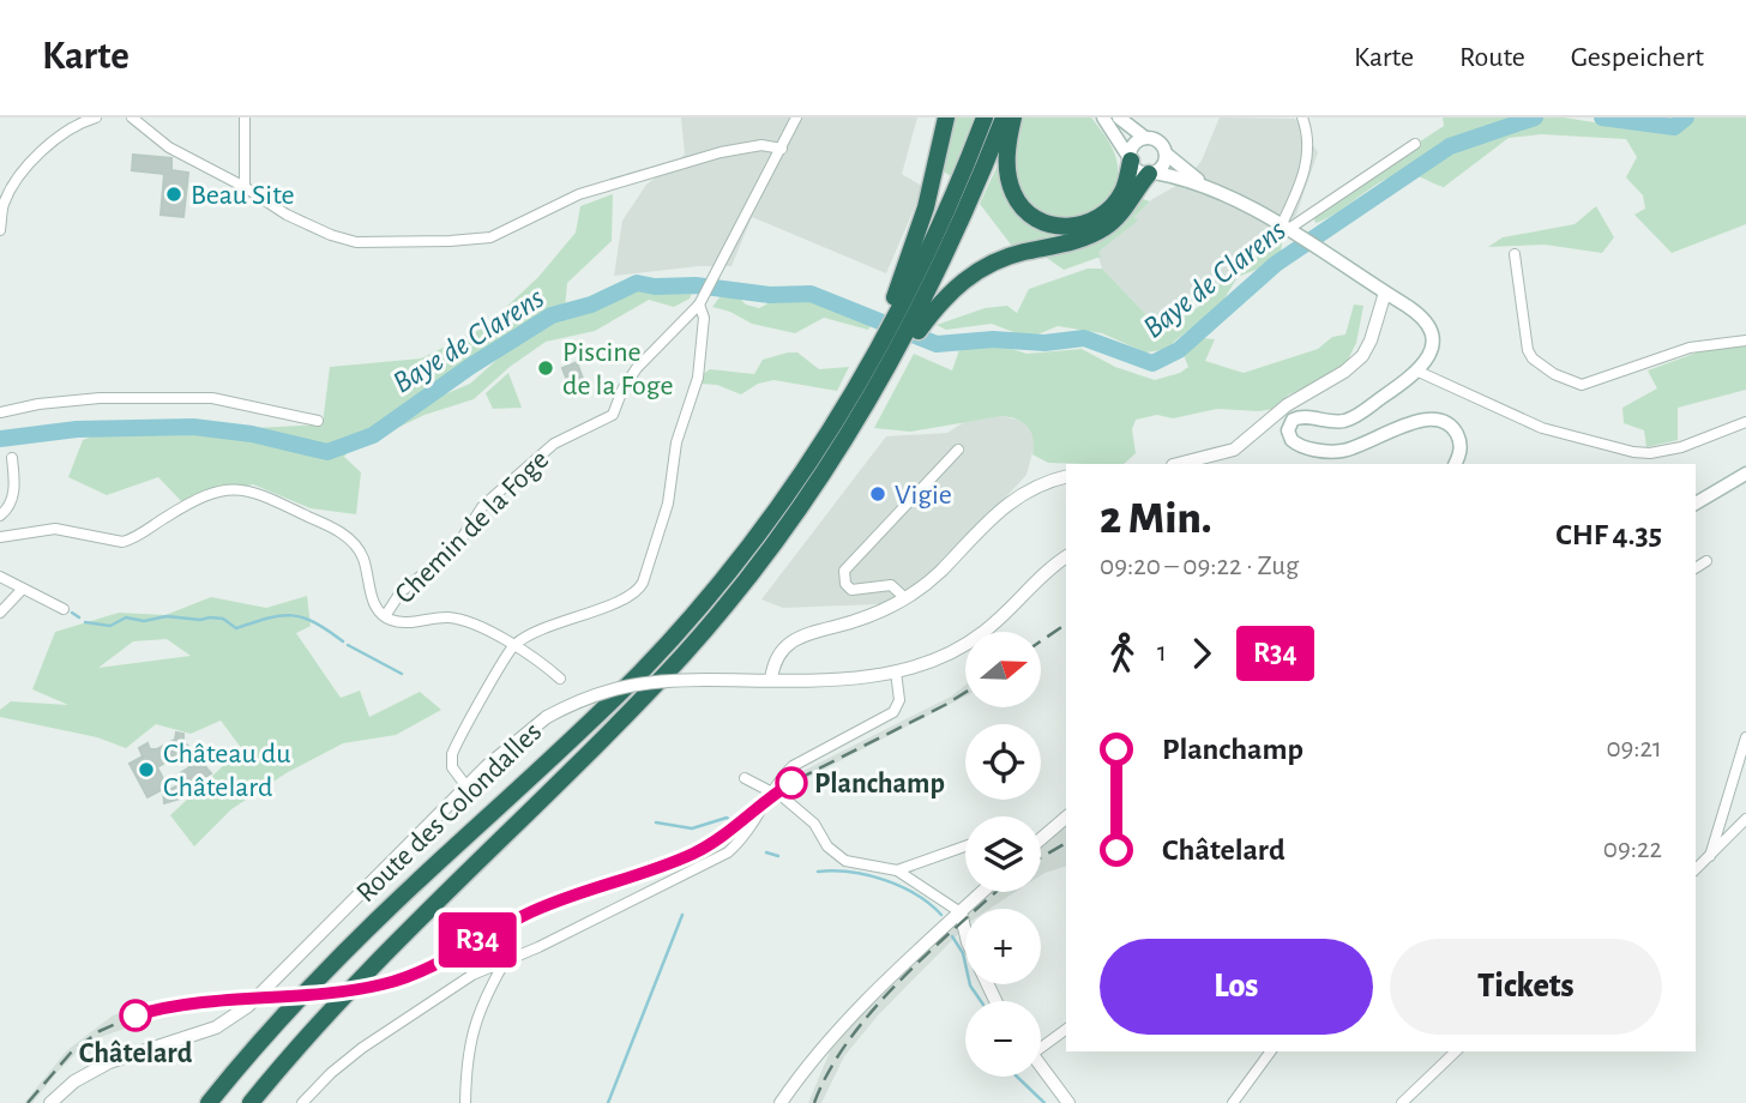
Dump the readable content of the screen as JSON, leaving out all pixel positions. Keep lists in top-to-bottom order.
{
  "streets": {
    "street": ["Chemin de la Foge", "Route des Colondalles"]
  },
  "water": ["Baye de Clarens"],
  "places": [
    "Beau Site",
    "Piscine de la Foge",
    "Vigie",
    "Château du Châtelard",
    "Planchamp",
    "Châtelard"
  ],
  "north": "right",
  "page": {
    "header": "Karte",
    "nav": ["Karte", "Route", "Gespeichert"],
    "on_map": "R34",
    "heading": ["2 Min.", "09:20 – 09:22 · Zug", "CHF 4.35"],
    "legs": ["1", "R34"],
    "map_buttons": ["+", "−"],
    "list": [
      {
        "name": "Planchamp",
        "value": "09:21"
      },
      {
        "name": "Châtelard",
        "value": "09:22"
      }
    ],
    "buttons": ["Los", "Tickets"]
  }
}
